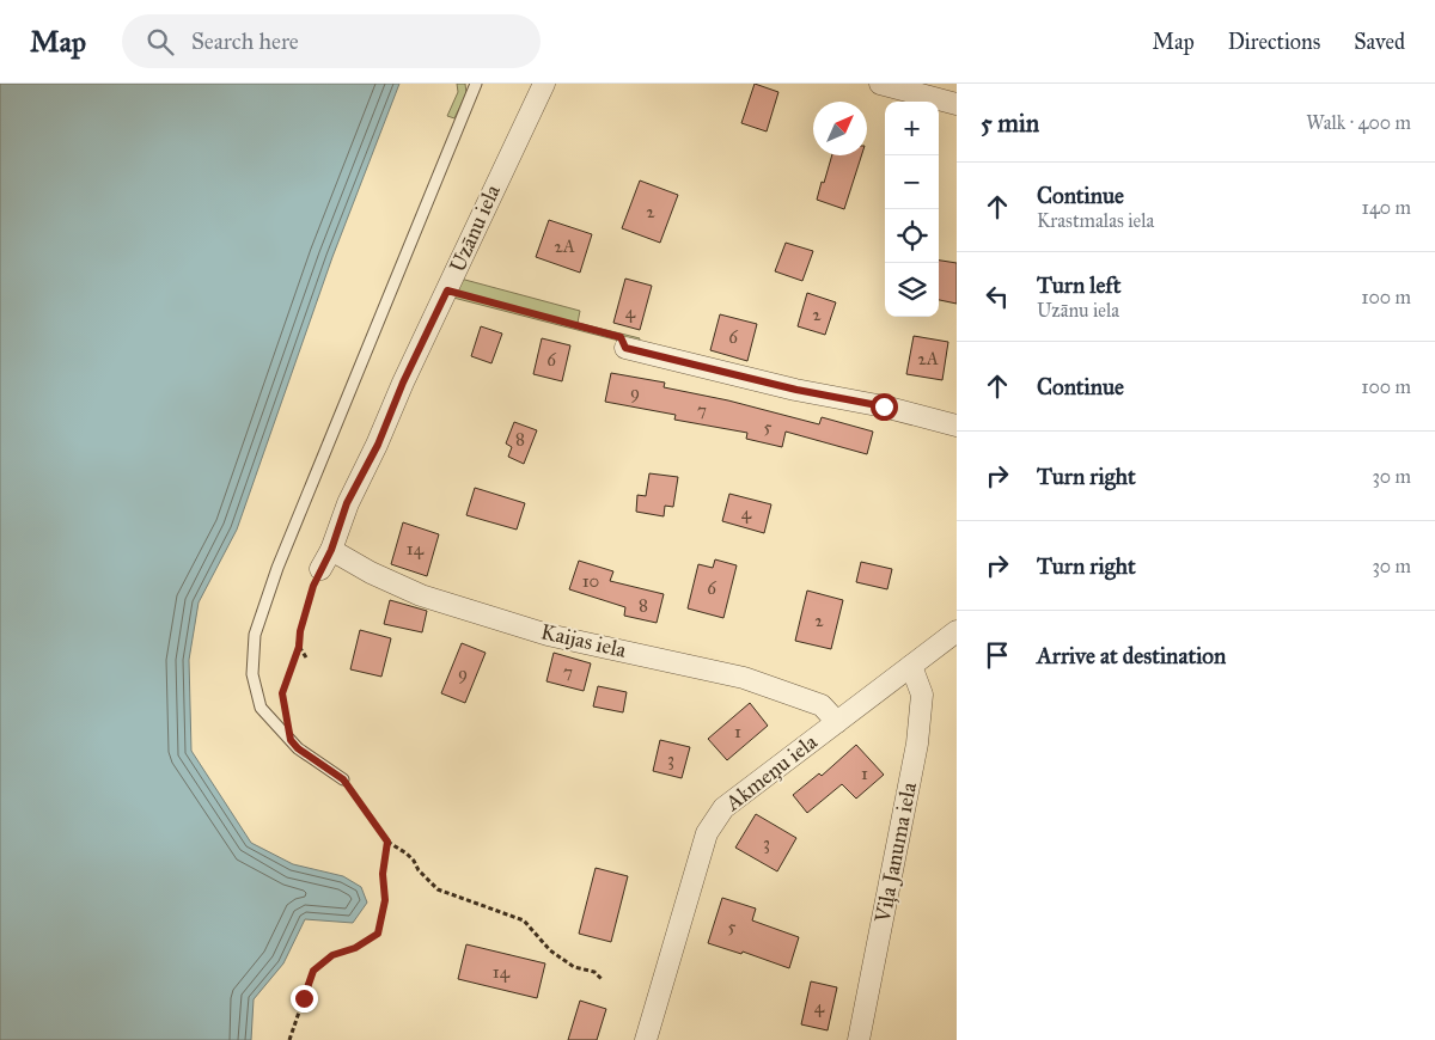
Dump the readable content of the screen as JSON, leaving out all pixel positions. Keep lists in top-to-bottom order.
{
  "streets": {
    "street": [
      "Uzānu iela",
      "Kaijas iela",
      "Akmeņu iela",
      "Viļa Januma iela"
    ]
  },
  "crossings": [
    ["Uzānu iela", "Kaijas iela"],
    ["Kaijas iela", "Akmeņu iela"],
    ["Akmeņu iela", "Viļa Januma iela"]
  ],
  "house_numbers": [
    "2",
    "2A",
    "4",
    "2",
    "6",
    "2A",
    "6",
    "9",
    "7",
    "5",
    "8",
    "4",
    "14",
    "10",
    "6",
    "8",
    "2",
    "7",
    "9",
    "1",
    "3",
    "1",
    "3",
    "5",
    "14",
    "4"
  ],
  "north": "top right",
  "page": {
    "header": "Map",
    "search": "Search here",
    "nav": ["Map", "Directions", "Saved"],
    "heading": ["5 min", "Walk · 400 m"],
    "map_buttons": ["+", "−"],
    "list": [
      ["Continue", "Krastmalas iela", "140 m"],
      ["Turn left", "Uzānu iela", "100 m"],
      ["Continue", "100 m"],
      ["Turn right", "30 m"],
      ["Turn right", "30 m"],
      "Arrive at destination"
    ]
  }
}
